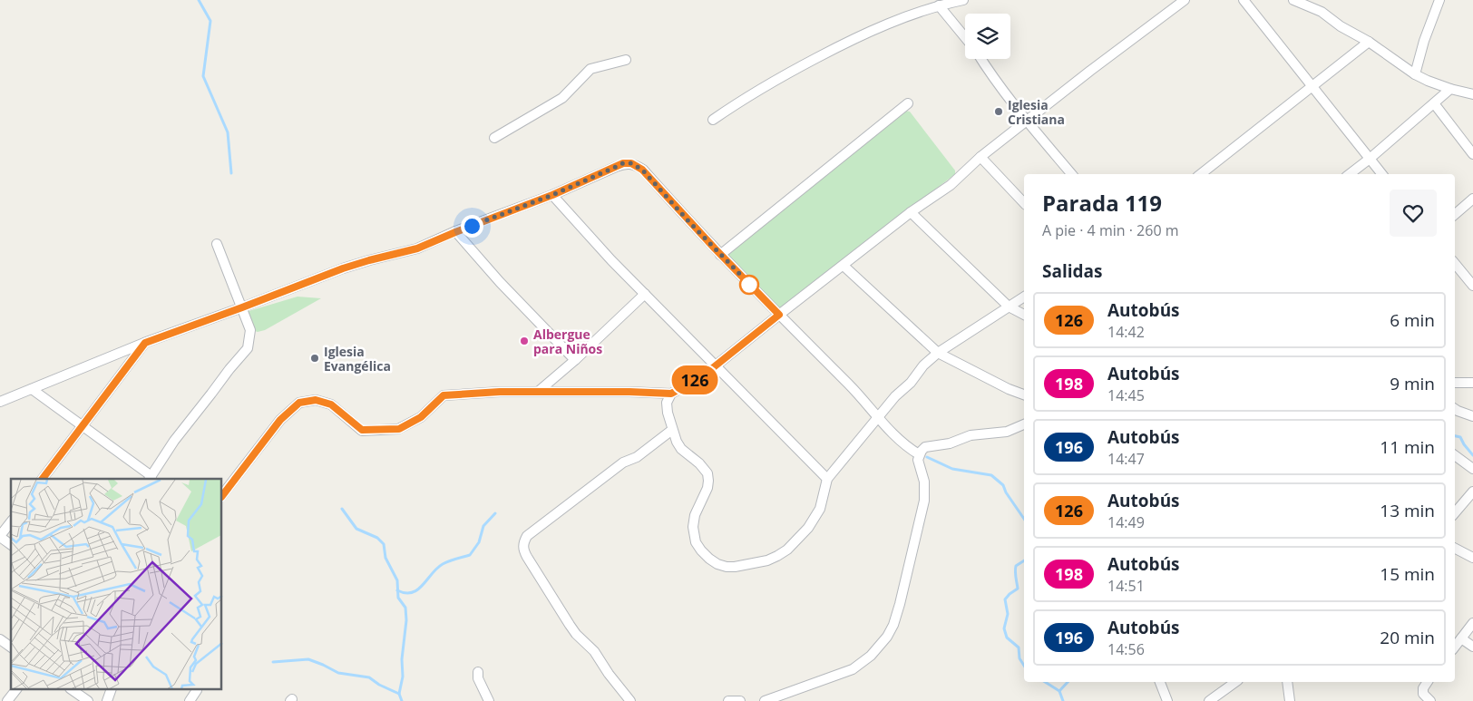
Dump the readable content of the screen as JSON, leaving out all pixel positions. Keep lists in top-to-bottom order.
{
  "places": ["Iglesia Cristiana", "Albergue para Niños", "Iglesia Evangélica"],
  "lines": ["bus line 126"],
  "page": {
    "on_map": "126",
    "heading": [
      ["Parada 119", "A pie · 4 min · 260 m"],
      "Salidas"
    ],
    "list": [
      {
        "mark": "126",
        "name": "Autobús",
        "note": "14:42",
        "value": "6 min"
      },
      {
        "mark": "198",
        "name": "Autobús",
        "note": "14:45",
        "value": "9 min"
      },
      {
        "mark": "196",
        "name": "Autobús",
        "note": "14:47",
        "value": "11 min"
      },
      {
        "mark": "126",
        "name": "Autobús",
        "note": "14:49",
        "value": "13 min"
      },
      {
        "mark": "198",
        "name": "Autobús",
        "note": "14:51",
        "value": "15 min"
      },
      {
        "mark": "196",
        "name": "Autobús",
        "note": "14:56",
        "value": "20 min"
      }
    ]
  }
}
